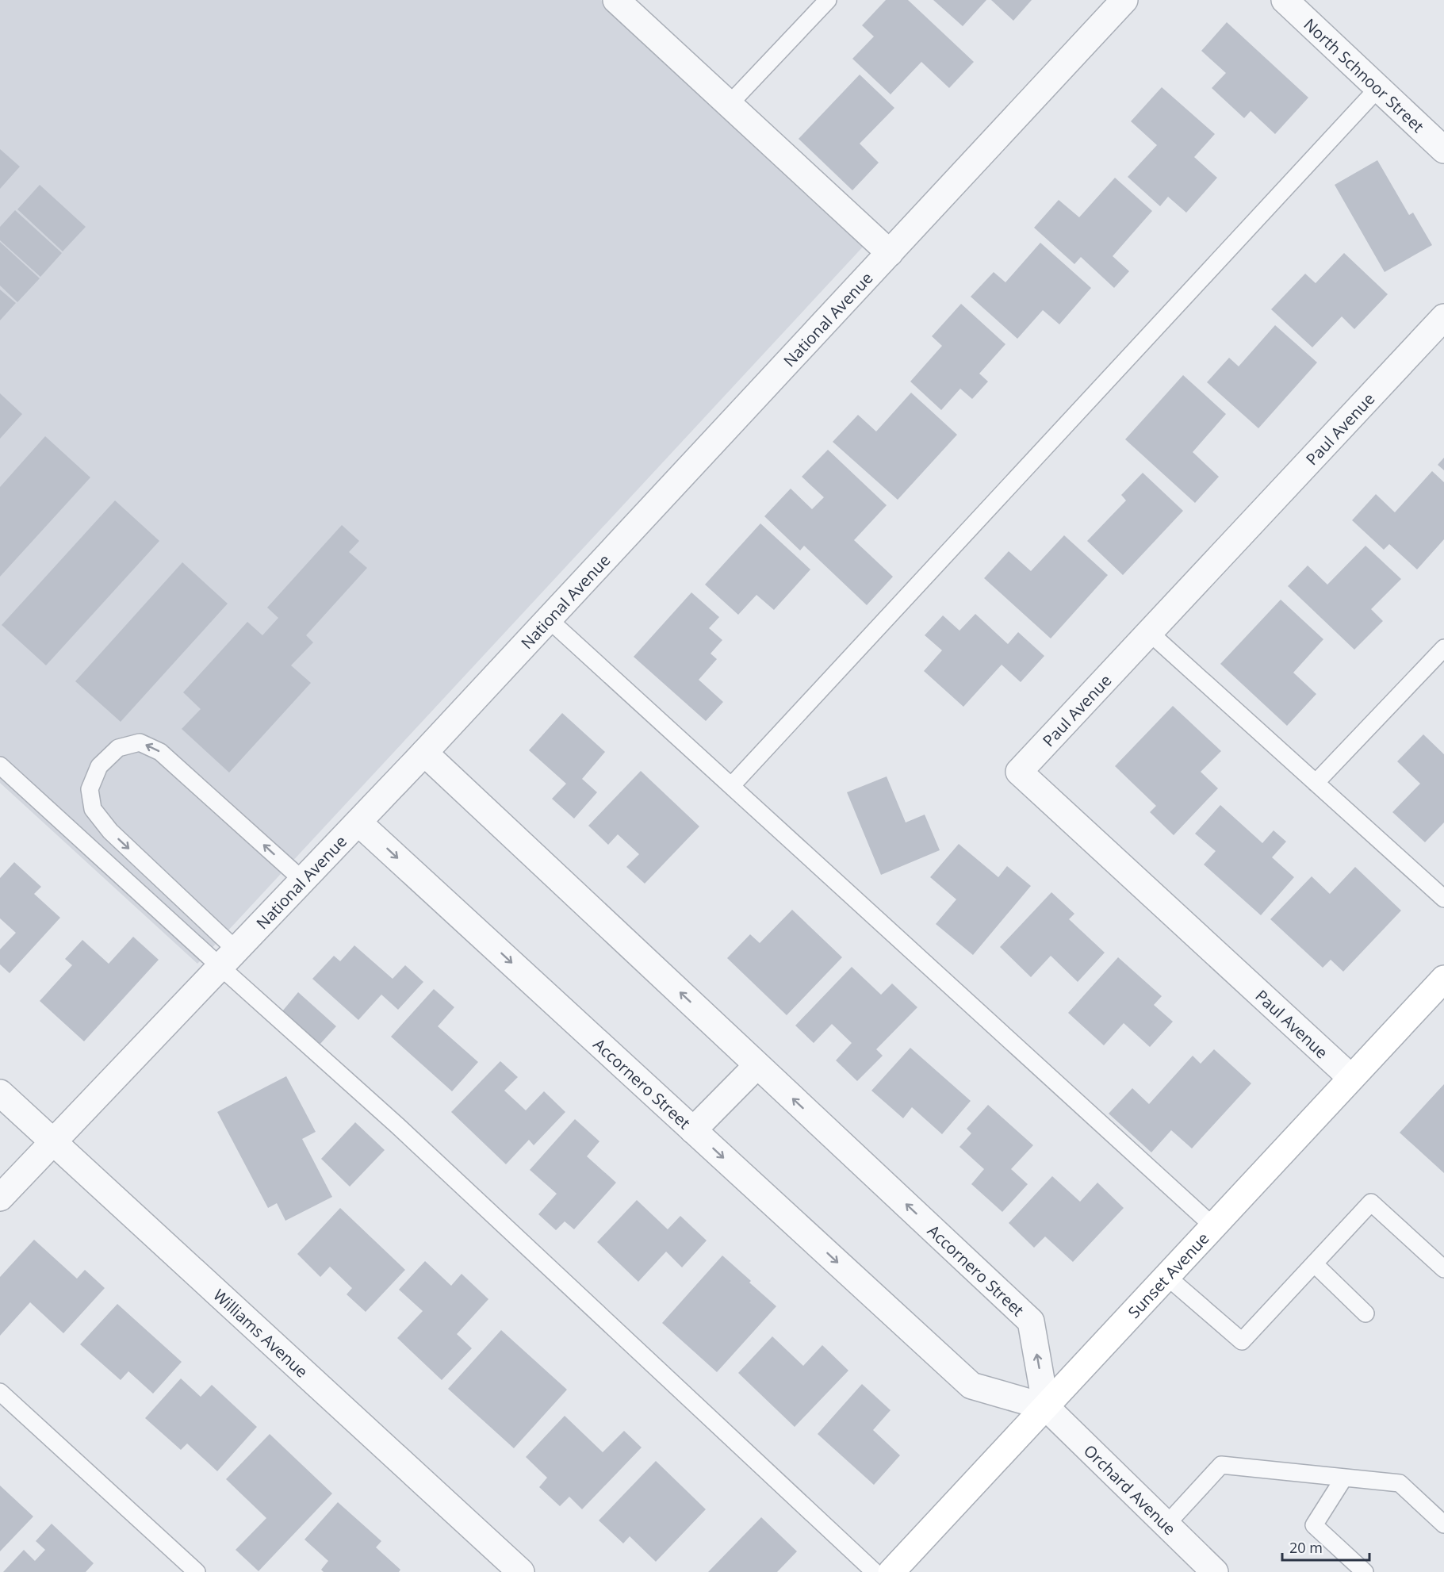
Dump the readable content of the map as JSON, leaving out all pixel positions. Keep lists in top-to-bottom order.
{
  "streets": {
    "main road": ["Sunset Avenue"],
    "street": [
      "North Schnoor Street",
      "National Avenue",
      "Paul Avenue",
      "Accornero Street",
      "Williams Avenue",
      "Orchard Avenue"
    ]
  },
  "crossings": [
    ["National Avenue", "Accornero Street"],
    ["National Avenue", "Williams Avenue"],
    ["Paul Avenue", "Sunset Avenue"],
    ["Accornero Street", "Sunset Avenue"],
    ["Accornero Street", "Orchard Avenue"],
    ["Sunset Avenue", "Orchard Avenue"]
  ],
  "scale_bar": "20 m"
}
